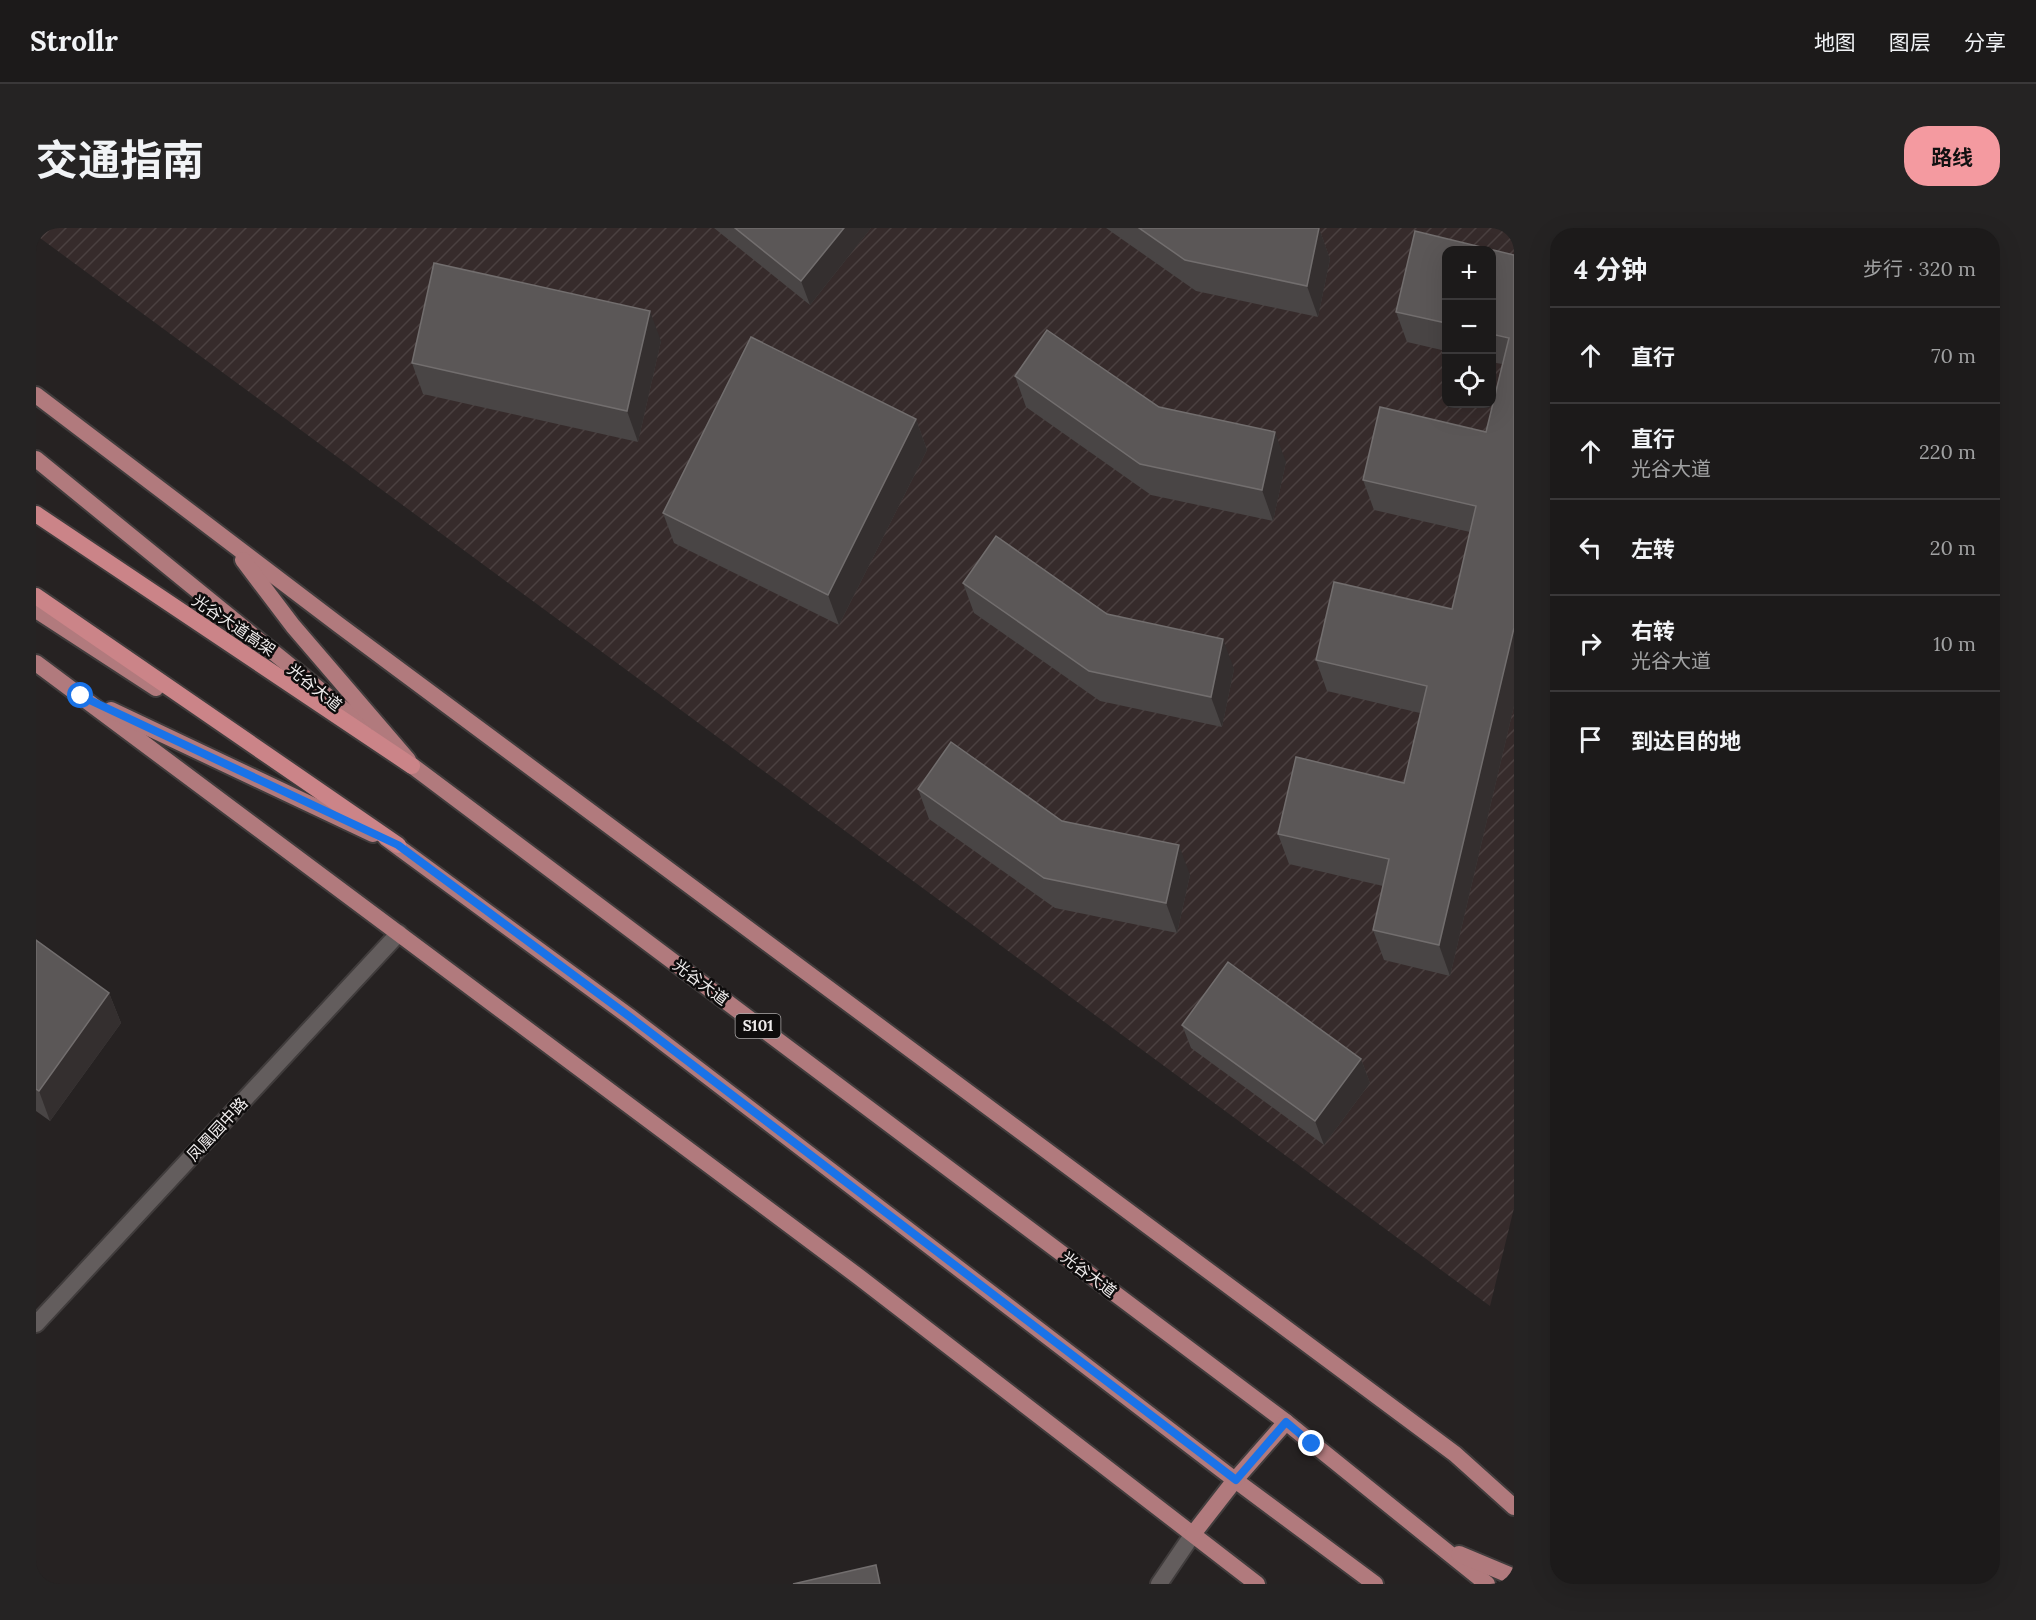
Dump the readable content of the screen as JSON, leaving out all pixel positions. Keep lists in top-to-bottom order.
{
  "streets": {
    "highway": ["光谷大道高架"],
    "main road": ["光谷大道", "S101"],
    "street": ["凤凰园中路"]
  },
  "crossings": [
    ["光谷大道高架", "光谷大道"],
    ["光谷大道", "S101"]
  ],
  "page": {
    "header": "Strollr",
    "nav": ["地图", "图层", "分享"],
    "title": "交通指南",
    "buttons": "路线",
    "heading": ["4 分钟", "步行 · 320 m"],
    "map_buttons": ["+", "−"],
    "list": [
      ["直行", "70 m"],
      ["直行", "光谷大道", "220 m"],
      ["左转", "20 m"],
      ["右转", "光谷大道", "10 m"],
      "到达目的地"
    ]
  }
}
